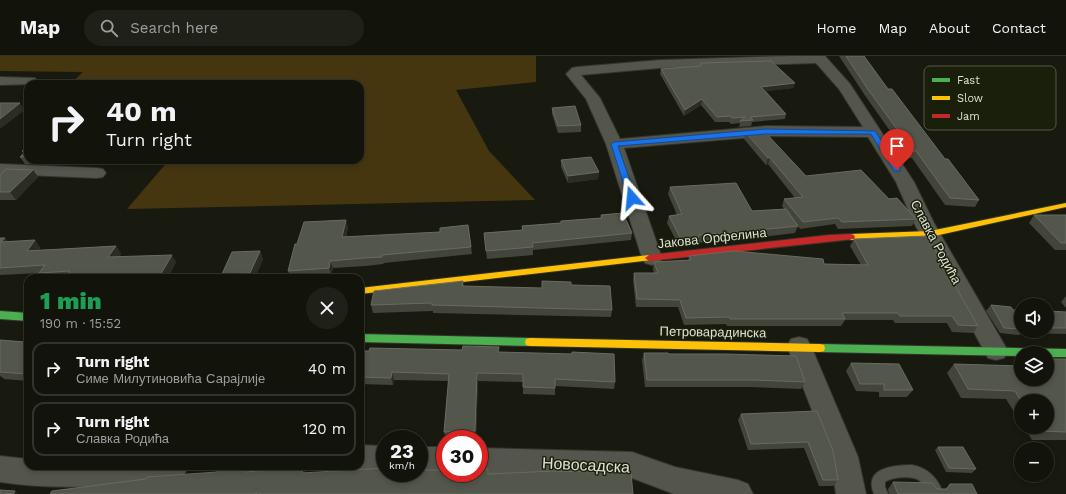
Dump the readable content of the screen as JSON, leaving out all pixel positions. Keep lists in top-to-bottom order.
{
  "streets": {
    "street": [
      "Јакова Орфелина",
      "Славка Родића",
      "Петроварадинска",
      "Новосадска"
    ]
  },
  "crossings": [
    ["Јакова Орфелина", "Славка Родића"],
    ["Славка Родића", "Петроварадинска"]
  ],
  "legend": ["Fast", "Slow", "Jam"],
  "page": {
    "header": "Map",
    "search": "Search here",
    "nav": [
      "Home",
      "Map",
      "About",
      "Contact"
    ],
    "turn": ["40 m", "Turn right"],
    "heading": ["1 min", "190 m · 15:52"],
    "map_buttons": ["+", "−"],
    "list": [
      {
        "name": "Turn right",
        "note": "Симе Милутиновића Сарајлије",
        "value": "40 m"
      },
      {
        "name": "Turn right",
        "note": "Славка Родића",
        "value": "120 m"
      }
    ],
    "speed": "23 km/h",
    "limit": "30"
  }
}
